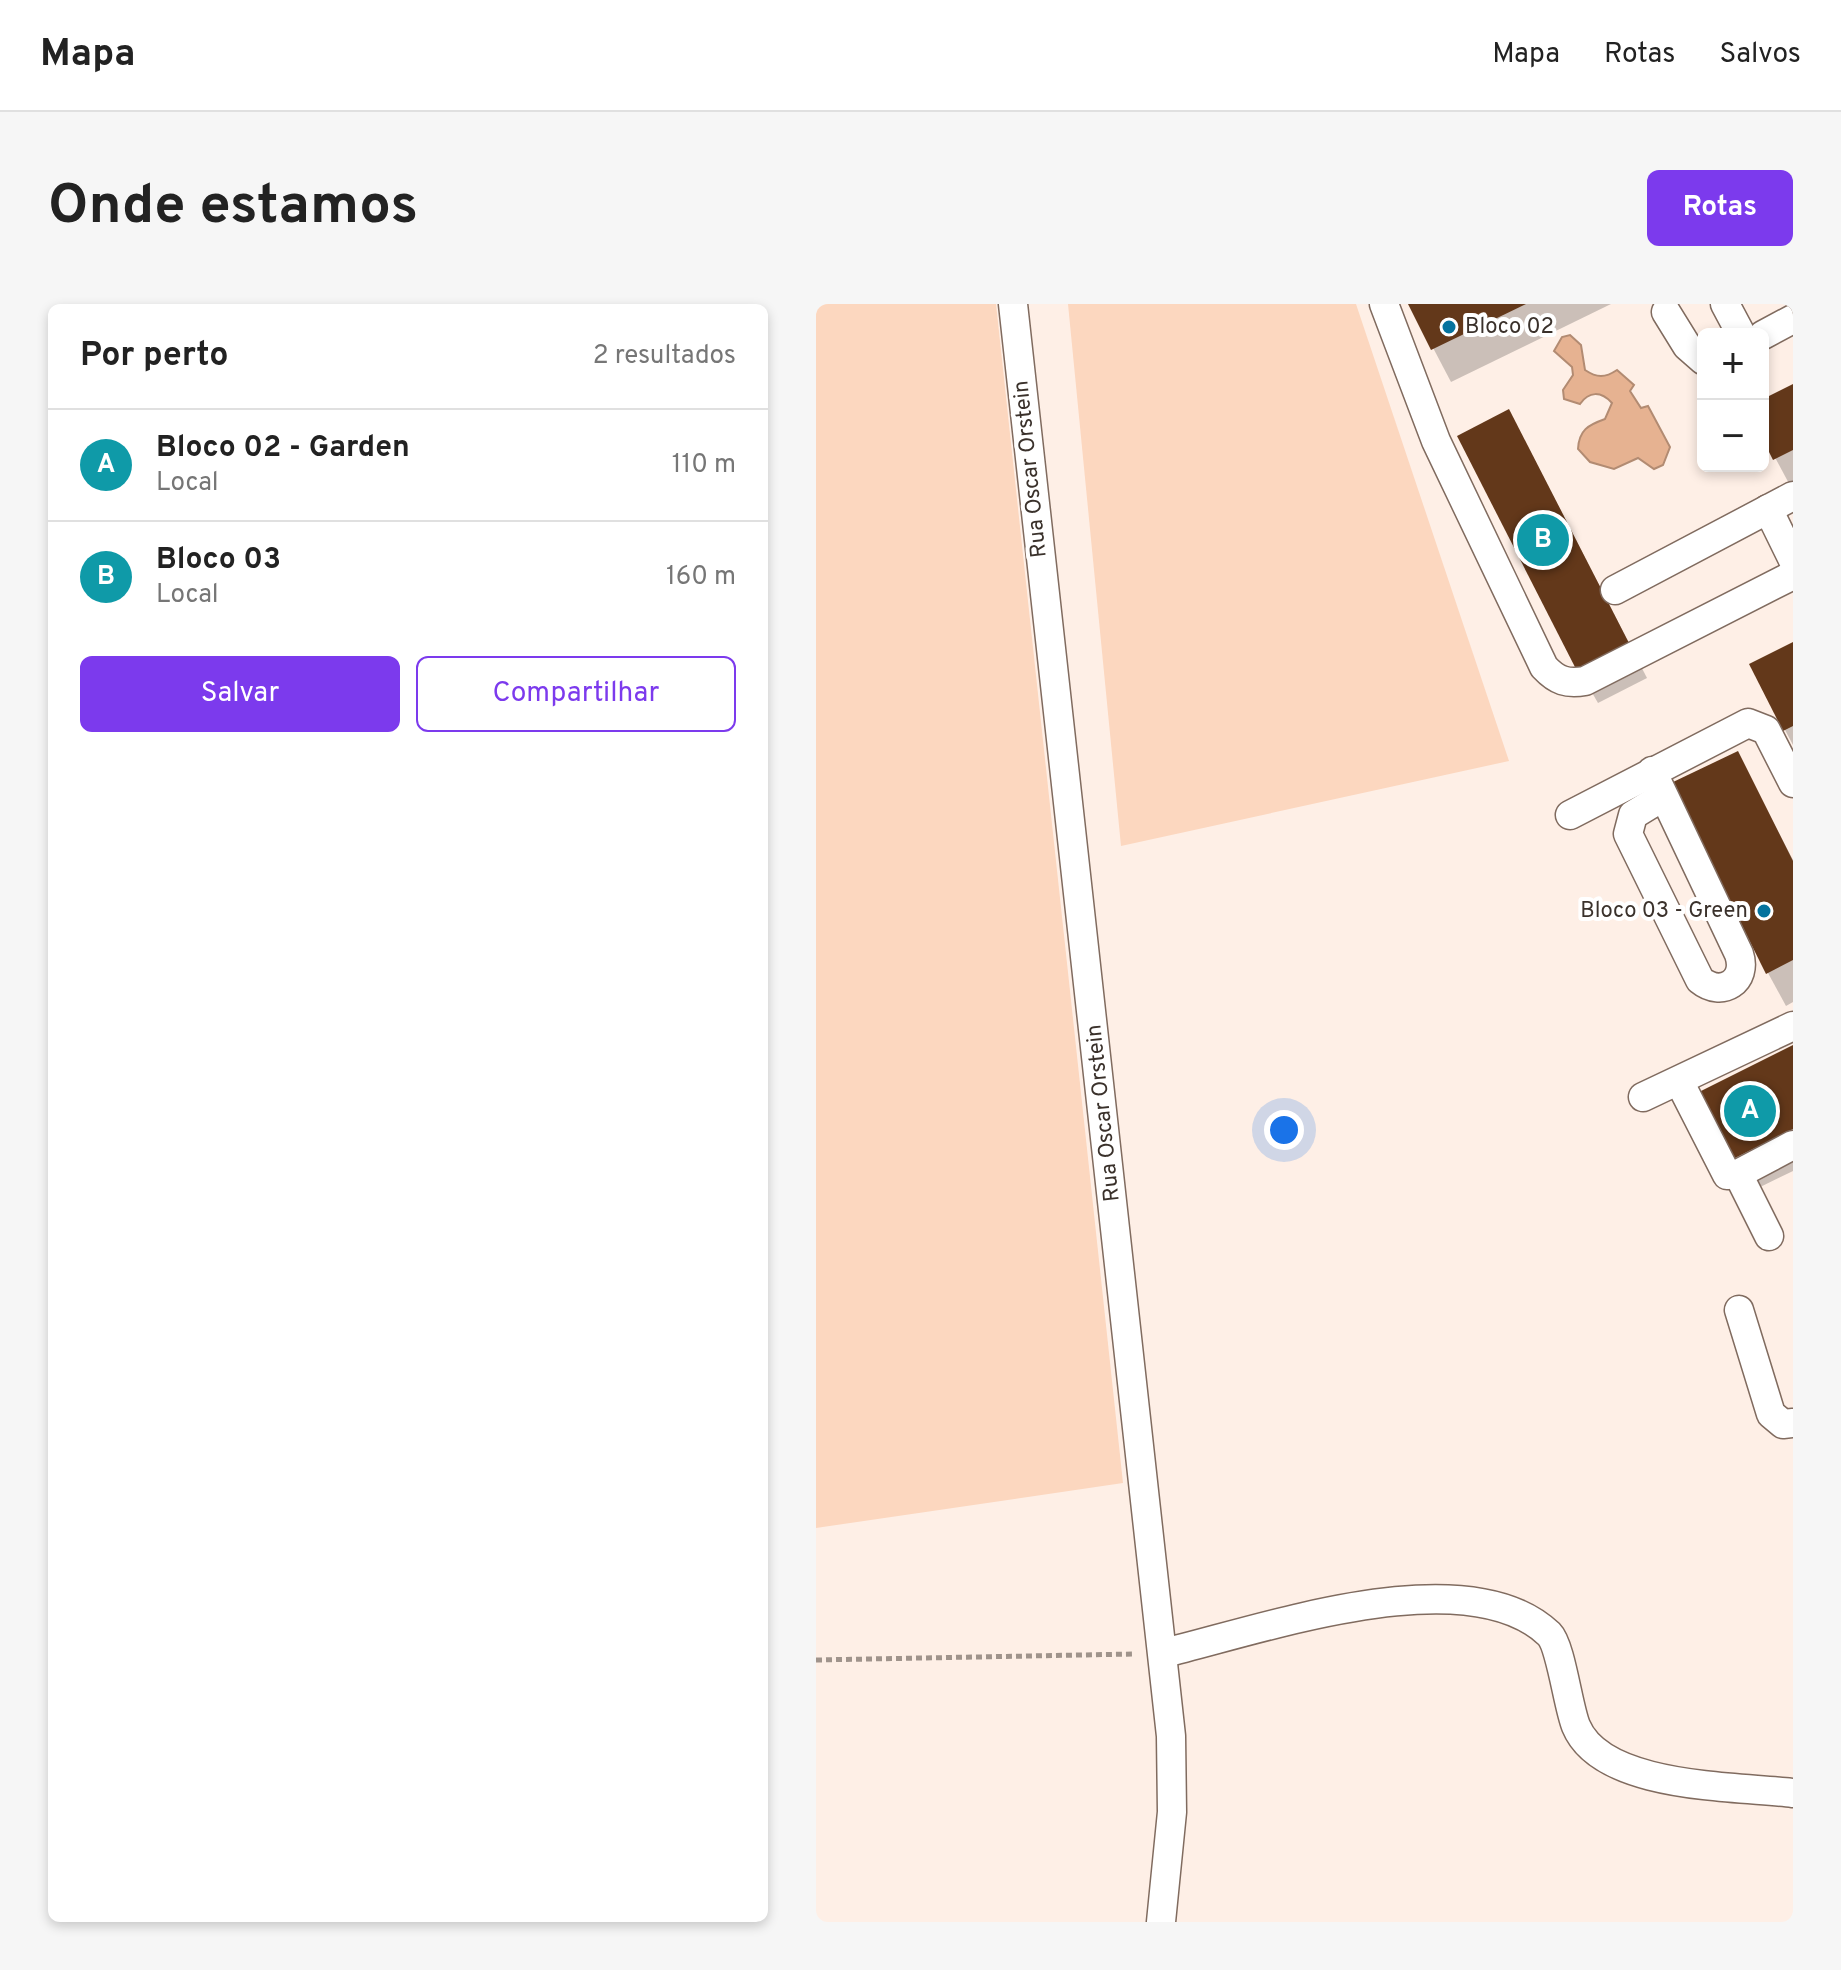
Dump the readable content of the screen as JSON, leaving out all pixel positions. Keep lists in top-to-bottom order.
{
  "streets": {
    "street": ["Rua Oscar Orstein"]
  },
  "places": ["Bloco 02", "Bloco 03 - Green"],
  "page": {
    "header": "Mapa",
    "nav": ["Mapa", "Rotas", "Salvos"],
    "buttons": [
      "Rotas",
      ["Salvar", "Compartilhar"]
    ],
    "title": "Onde estamos",
    "heading": ["Por perto", "2 resultados"],
    "map_buttons": ["+", "−"],
    "list": [
      {
        "mark": "A",
        "name": "Bloco 02 - Garden",
        "note": "Local",
        "value": "110 m"
      },
      {
        "mark": "B",
        "name": "Bloco 03",
        "note": "Local",
        "value": "160 m"
      }
    ],
    "pins": ["B", "A"]
  }
}
